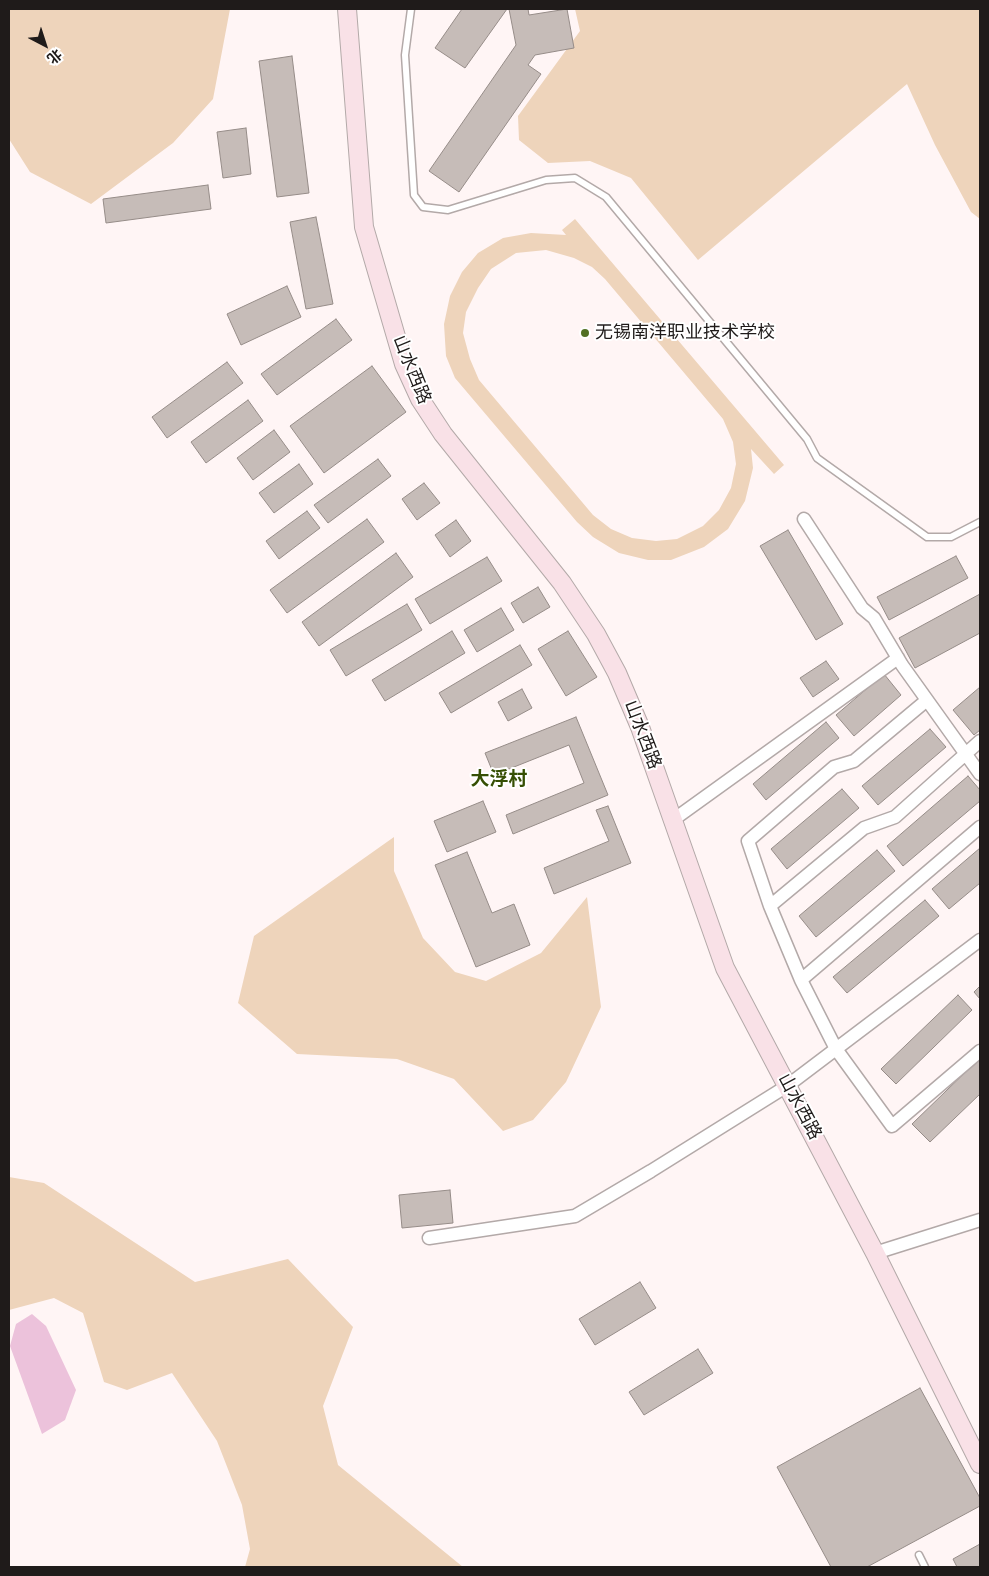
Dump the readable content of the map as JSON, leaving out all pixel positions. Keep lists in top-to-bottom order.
{
  "streets": {
    "street": ["山水西路"]
  },
  "districts": ["大浮村"],
  "places": ["无锡南洋职业技术学校"],
  "north": "bottom right"
}
